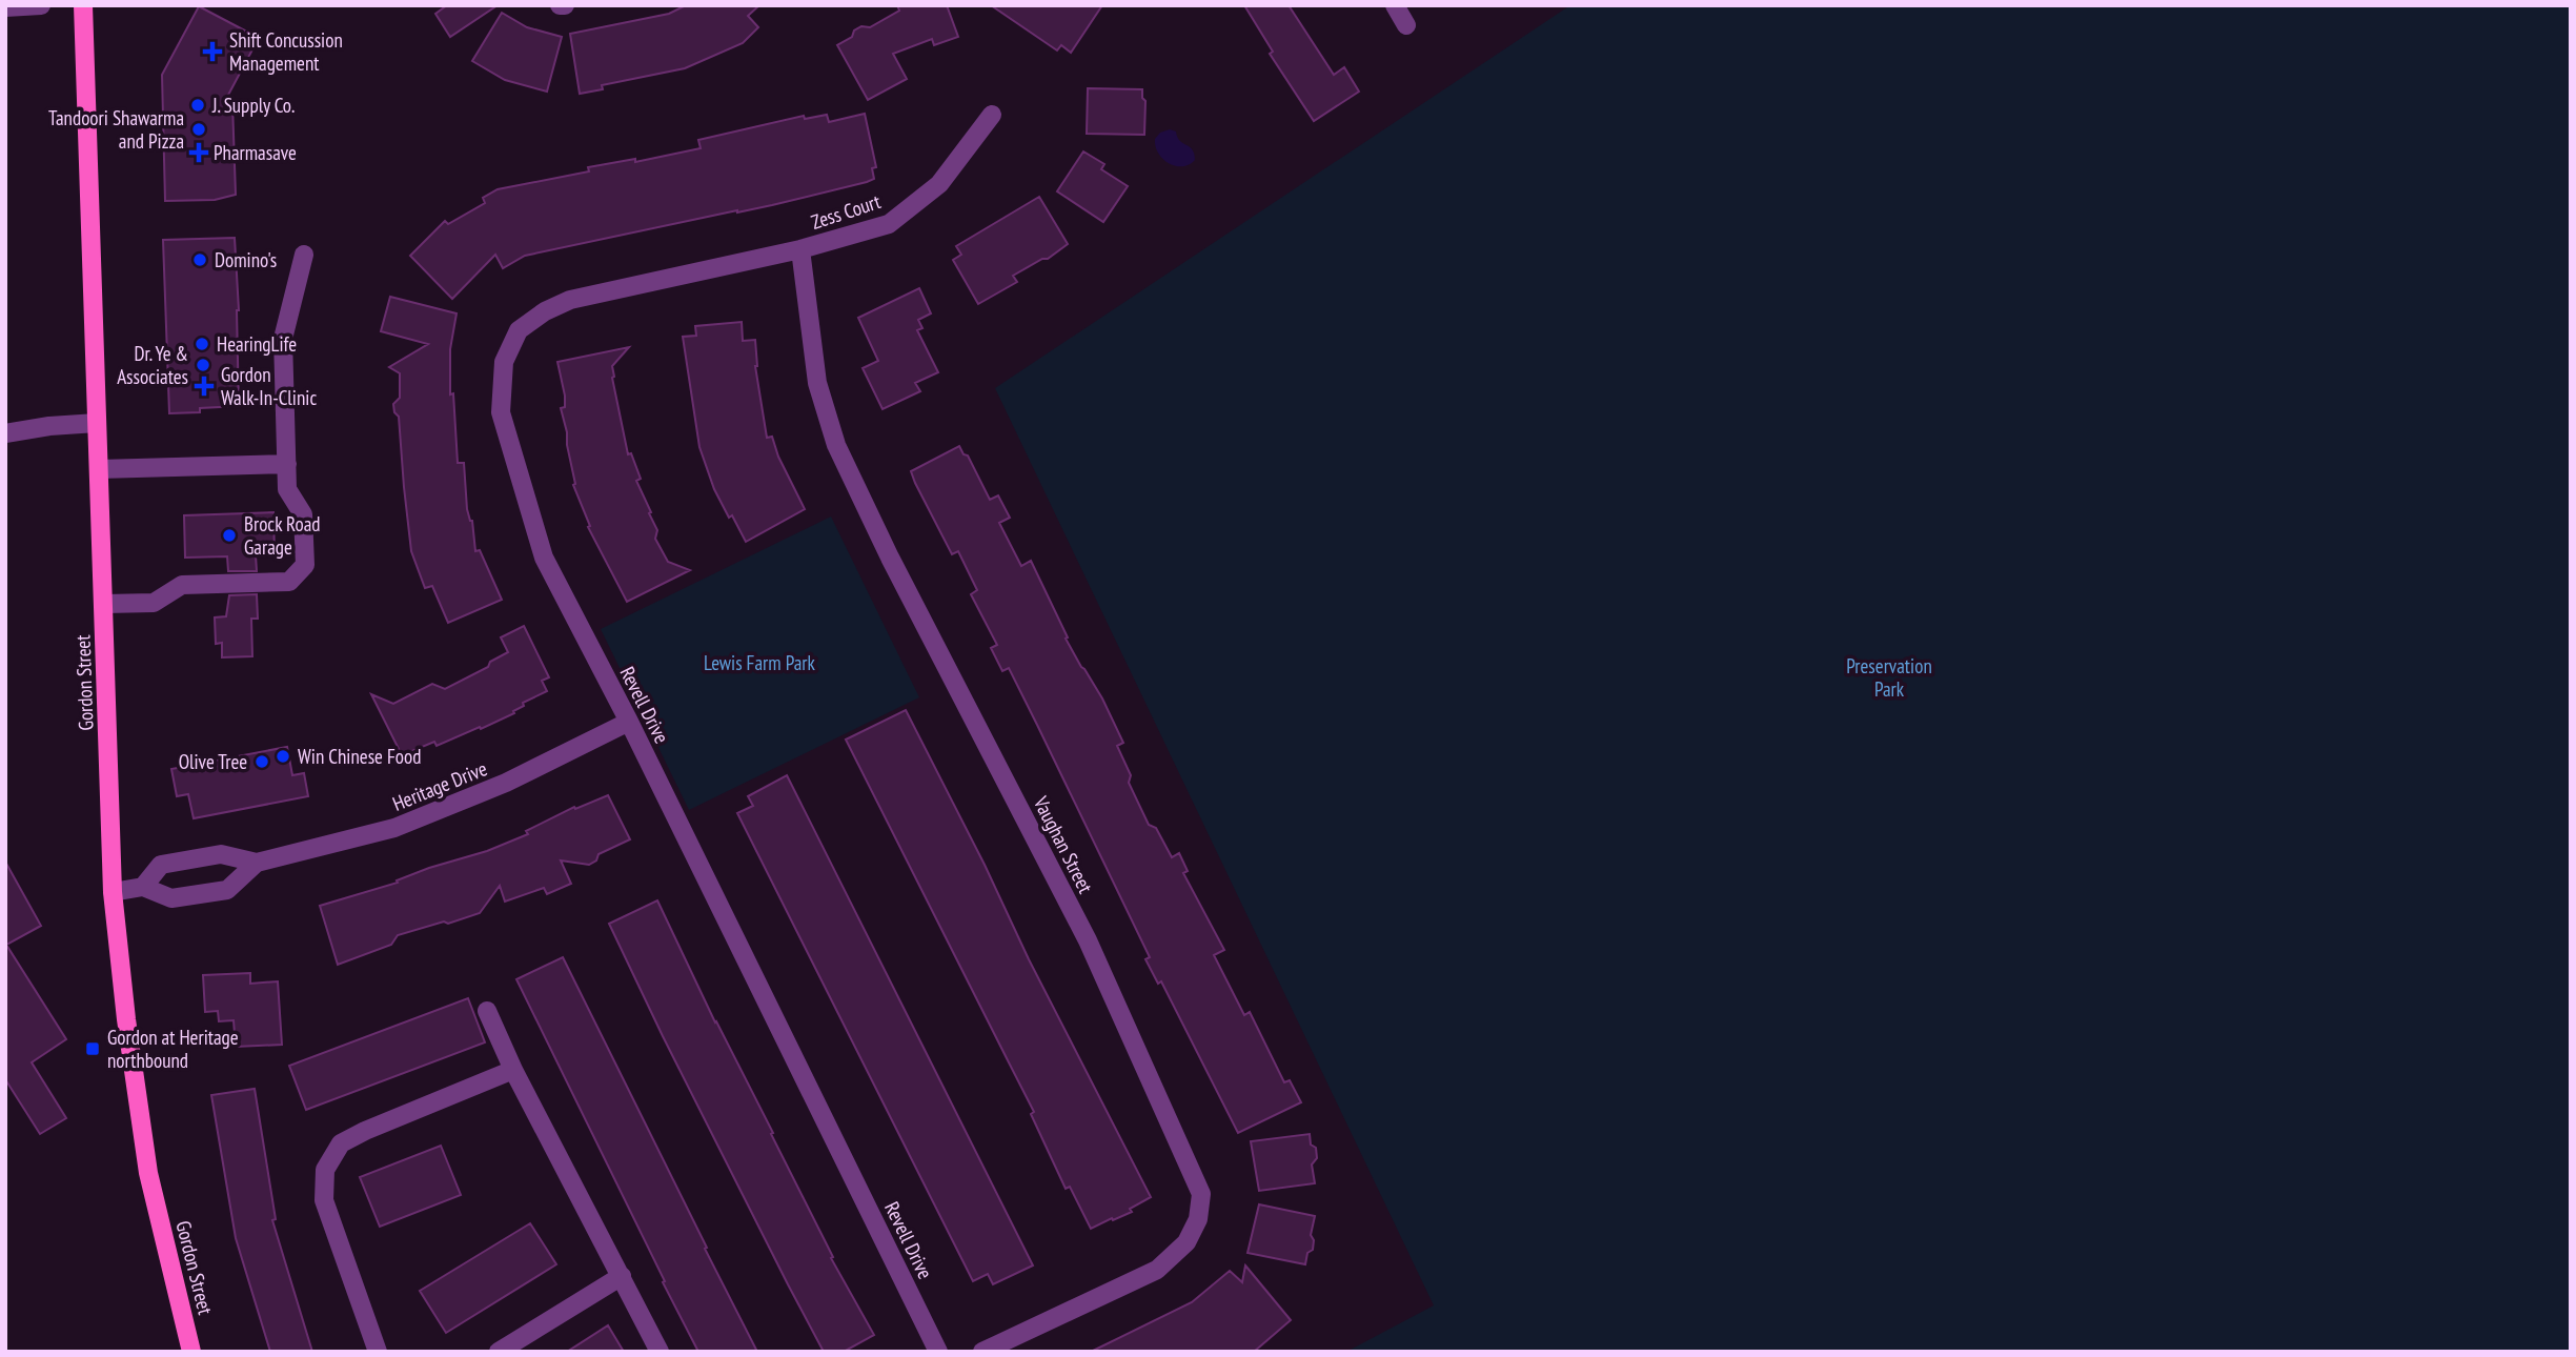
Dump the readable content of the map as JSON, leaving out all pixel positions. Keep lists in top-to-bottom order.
{
  "streets": {
    "main road": ["Gordon Street"],
    "street": [
      "Zess Court",
      "Revell Drive",
      "Heritage Drive",
      "Vaughan Street"
    ]
  },
  "crossings": [
    ["Zess Court", "Revell Drive"],
    ["Zess Court", "Vaughan Street"],
    ["Gordon Street", "Heritage Drive"],
    ["Revell Drive", "Heritage Drive"],
    ["Revell Drive", "Vaughan Street"]
  ],
  "parks": ["Lewis Farm Park", "Preservation Park"],
  "places": {
    "health": ["Shift Concussion Management", "Pharmasave", "Gordon Walk-In-Clinic"],
    "other": [
      "J. Supply Co.",
      "Tandoori Shawarma and Pizza",
      "Domino's",
      "HearingLife",
      "Dr. Ye & Associates",
      "Brock Road Garage",
      "Win Chinese Food",
      "Olive Tree"
    ],
    "transit": ["Gordon at Heritage northbound"]
  }
}
